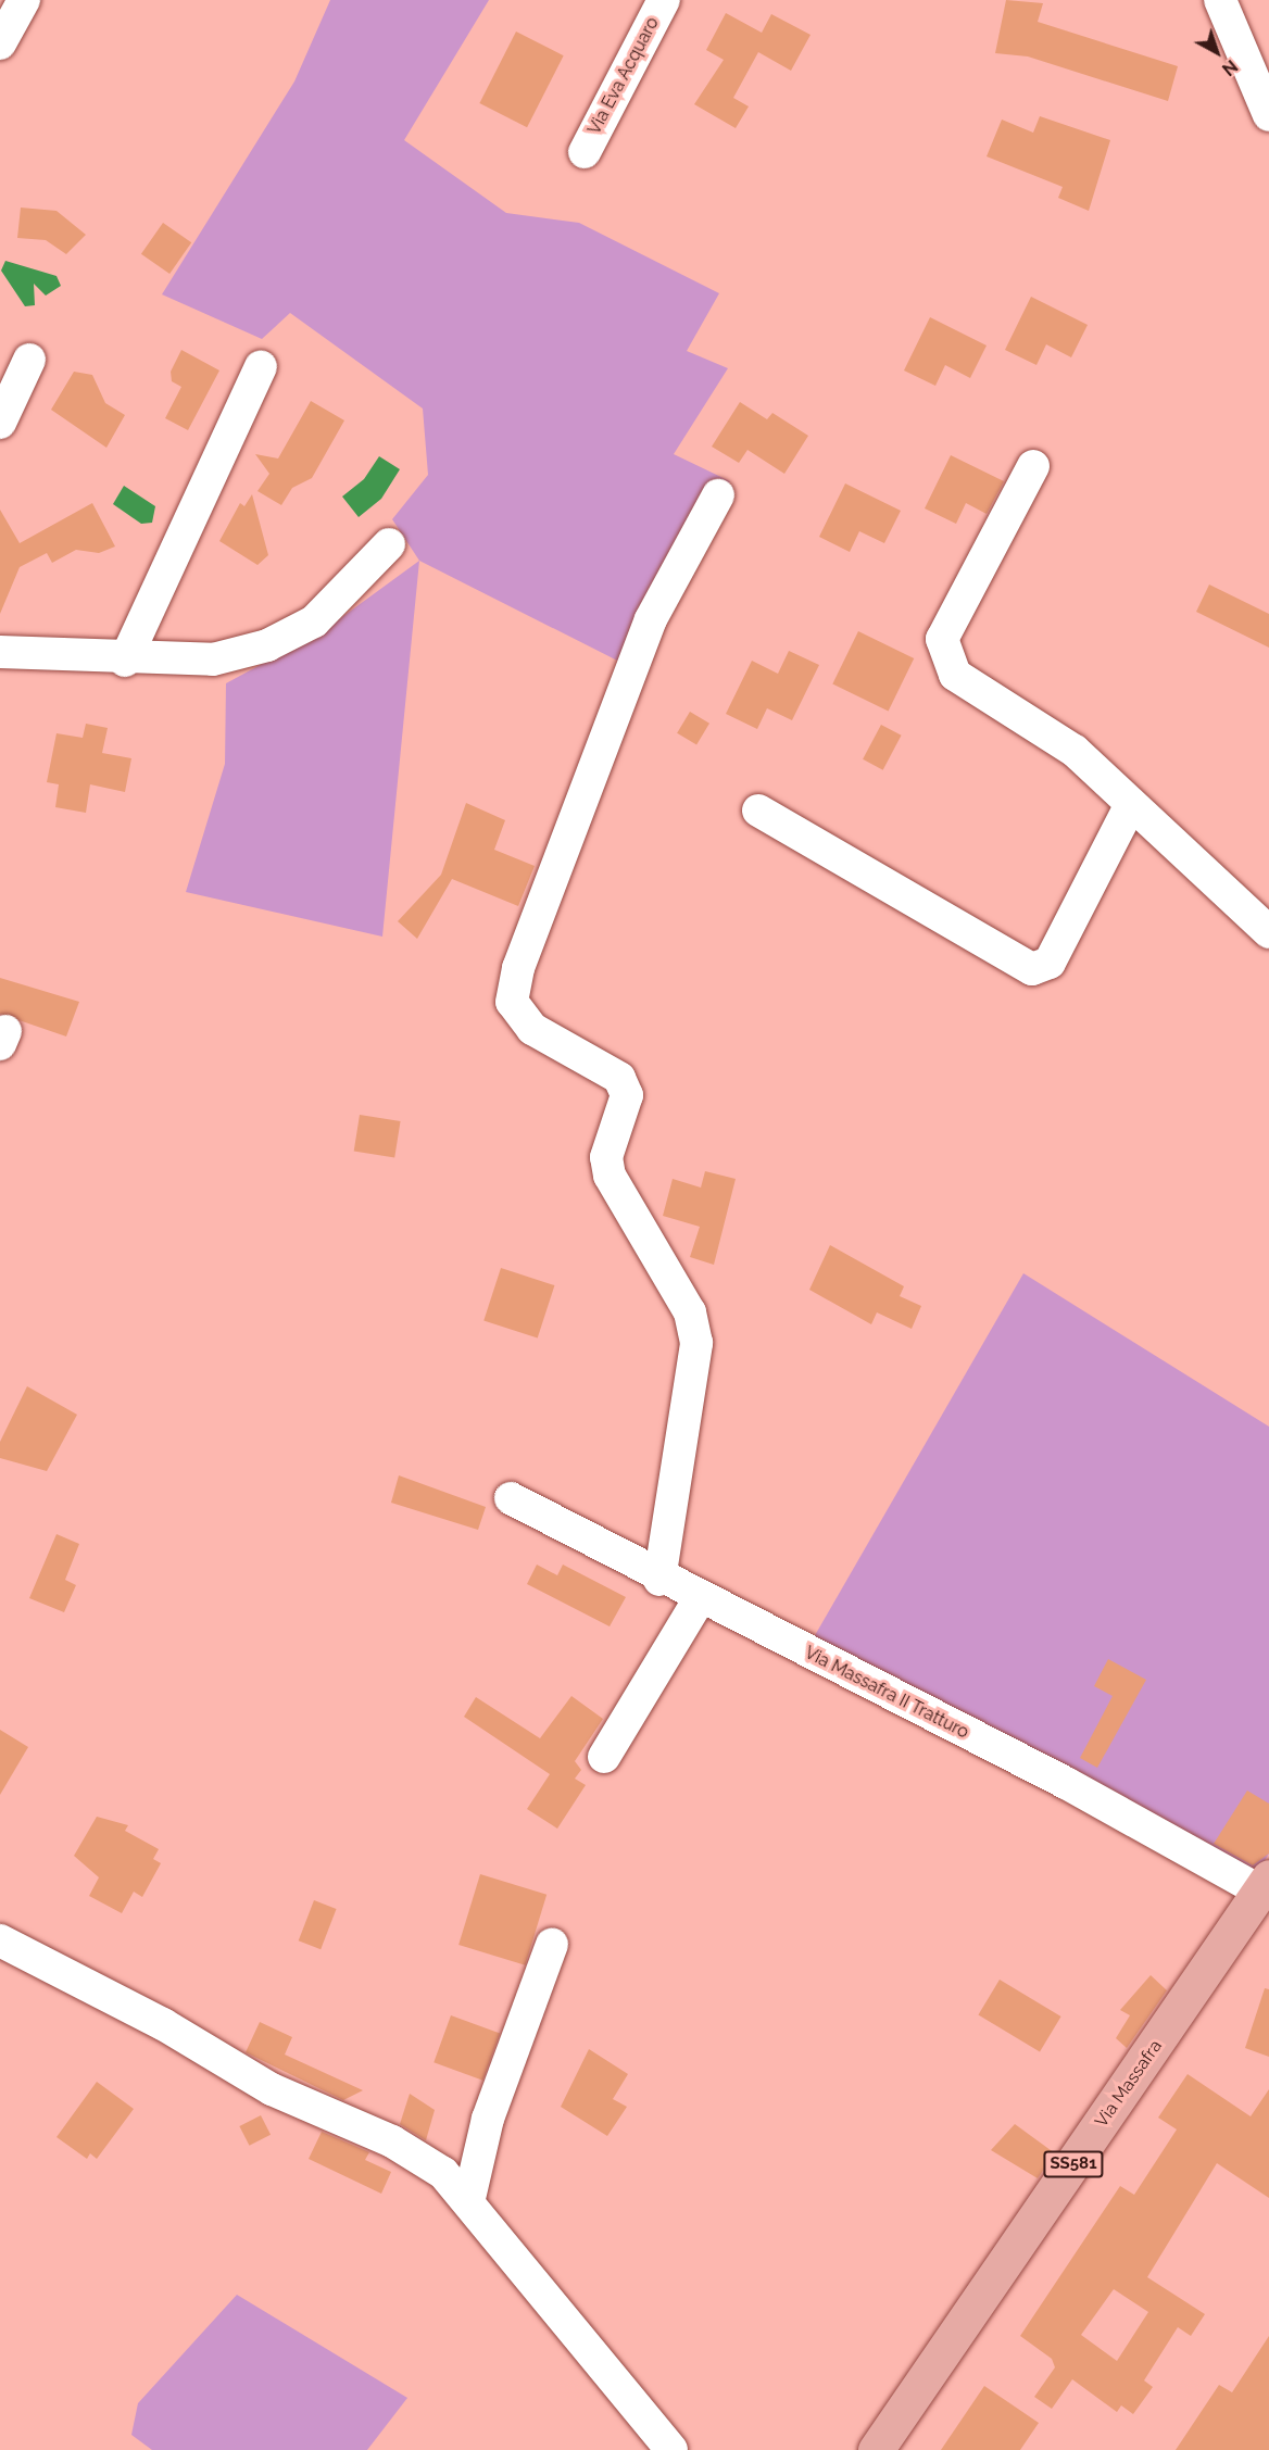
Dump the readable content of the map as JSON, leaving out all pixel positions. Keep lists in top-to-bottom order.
{
  "streets": {
    "main road": ["Via Massafra", "SS581"],
    "street": ["Via Eva Acquaro", "Via Massafra II Tratturo"]
  },
  "crossings": [
    ["Via Massafra II Tratturo", "Via Massafra"]
  ],
  "north": "bottom right"
}
